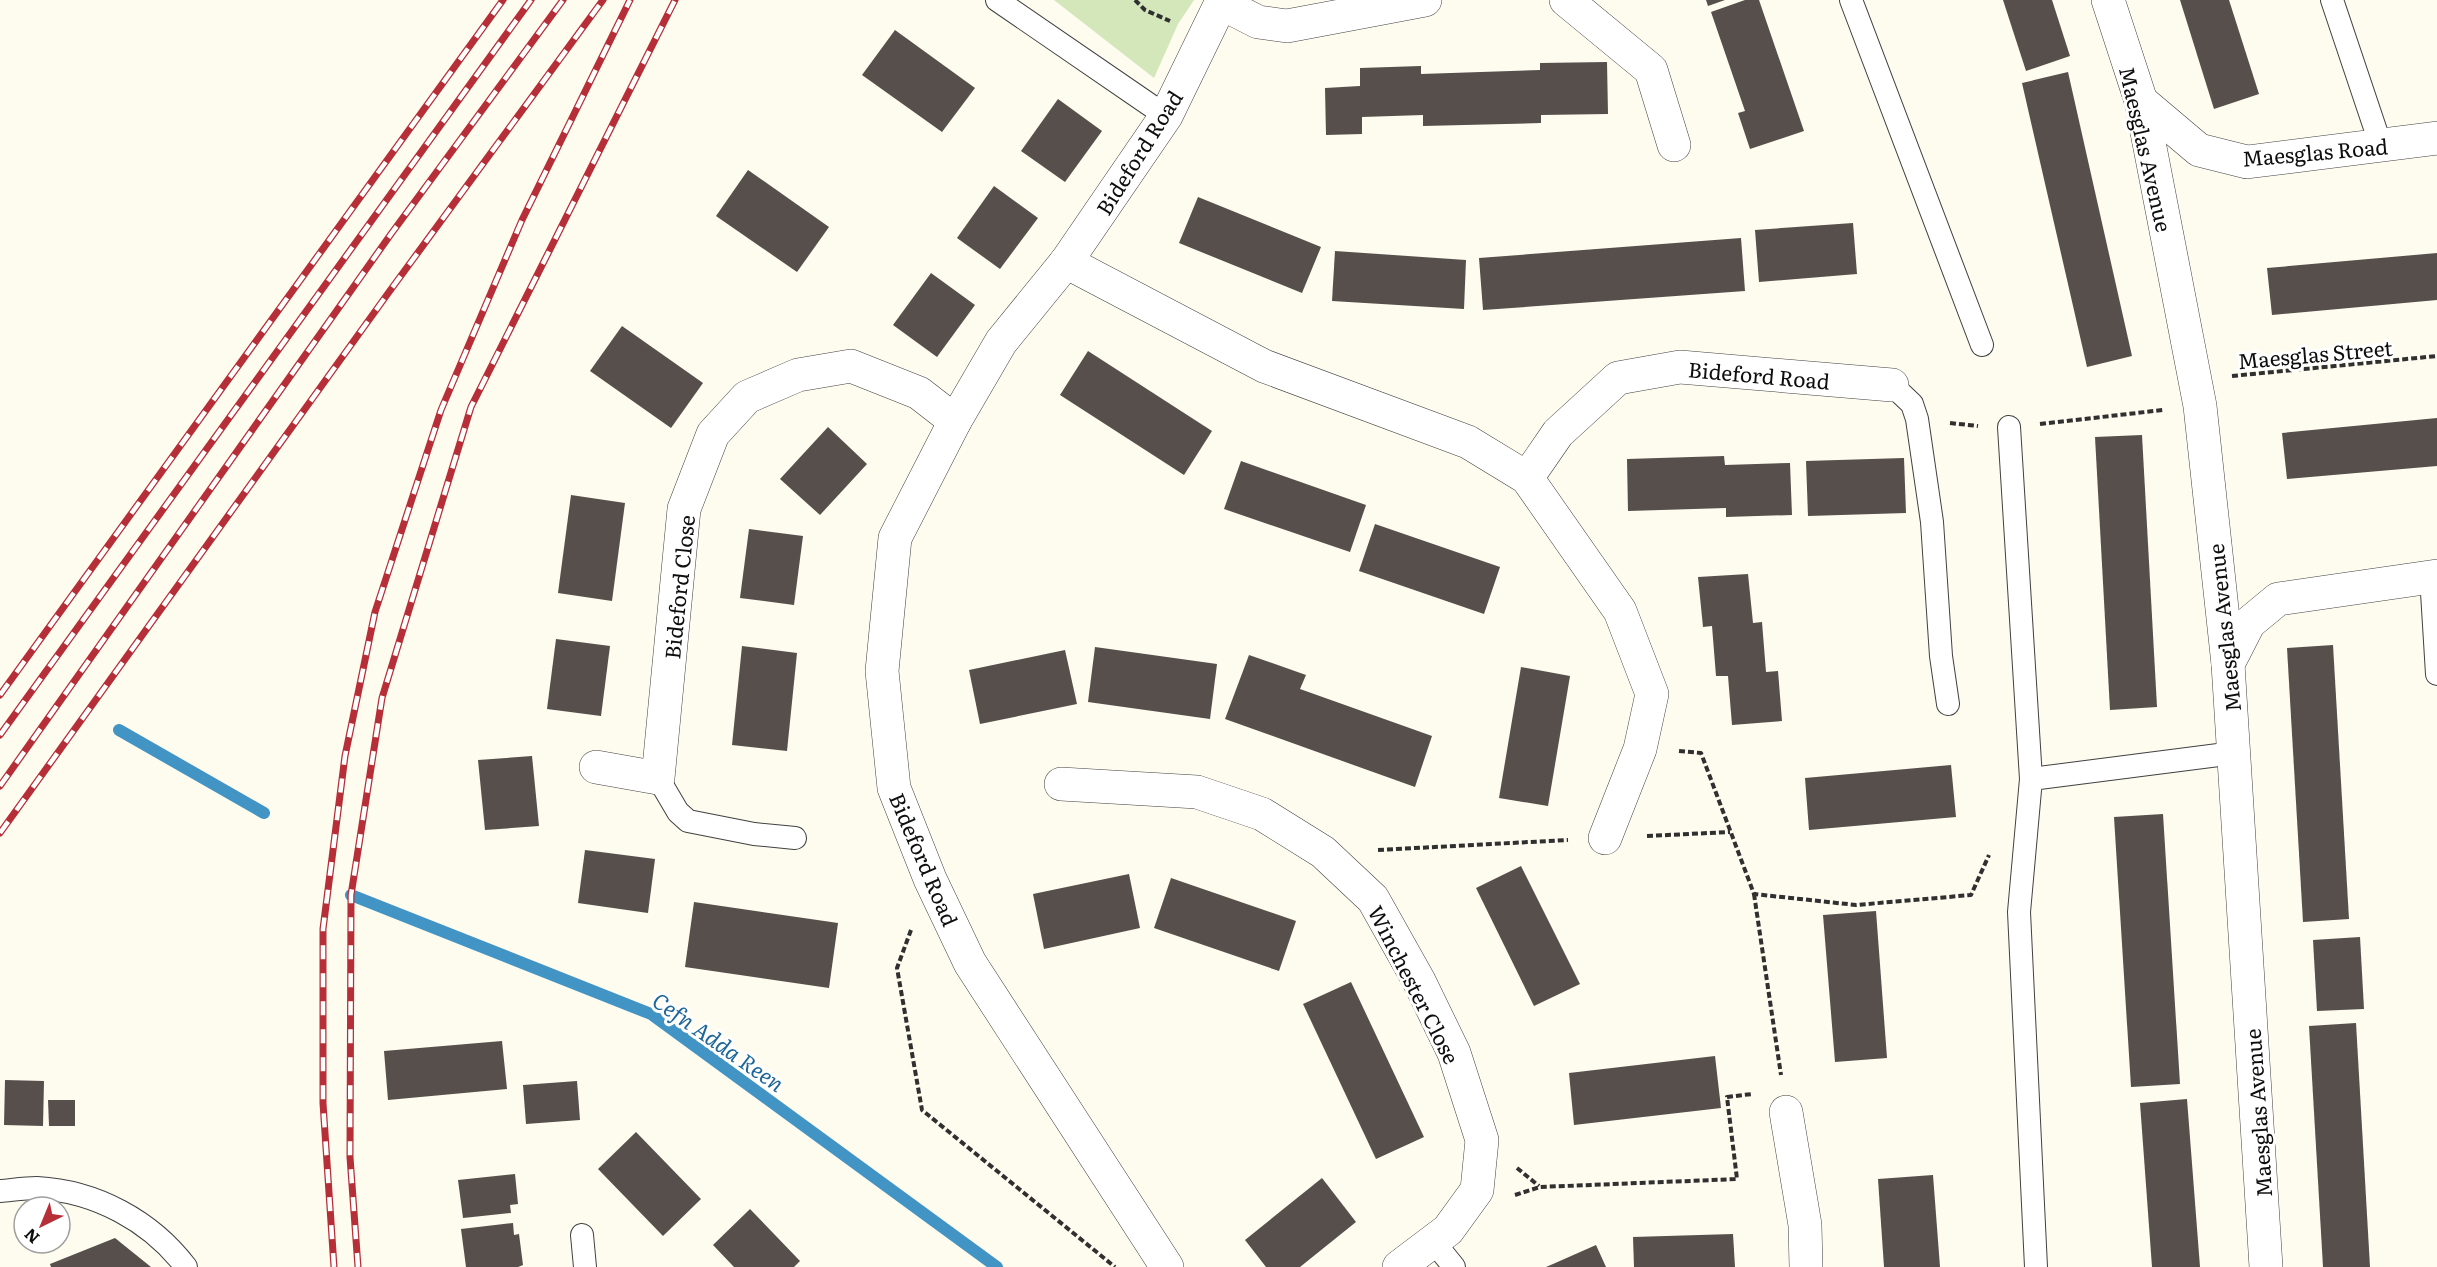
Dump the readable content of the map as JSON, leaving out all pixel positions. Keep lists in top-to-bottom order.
{
  "streets": {
    "street": [
      "Maesglas Avenue",
      "Maesglas Road",
      "Bideford Road",
      "Bideford Close",
      "Winchester Close"
    ],
    "path": ["Maesglas Street"]
  },
  "crossings": [
    ["Maesglas Avenue", "Maesglas Road"],
    ["Maesglas Avenue", "Maesglas Street"],
    ["Bideford Road", "Bideford Close"]
  ],
  "water": ["Cefn Adda Reen"],
  "north": "bottom left"
}
